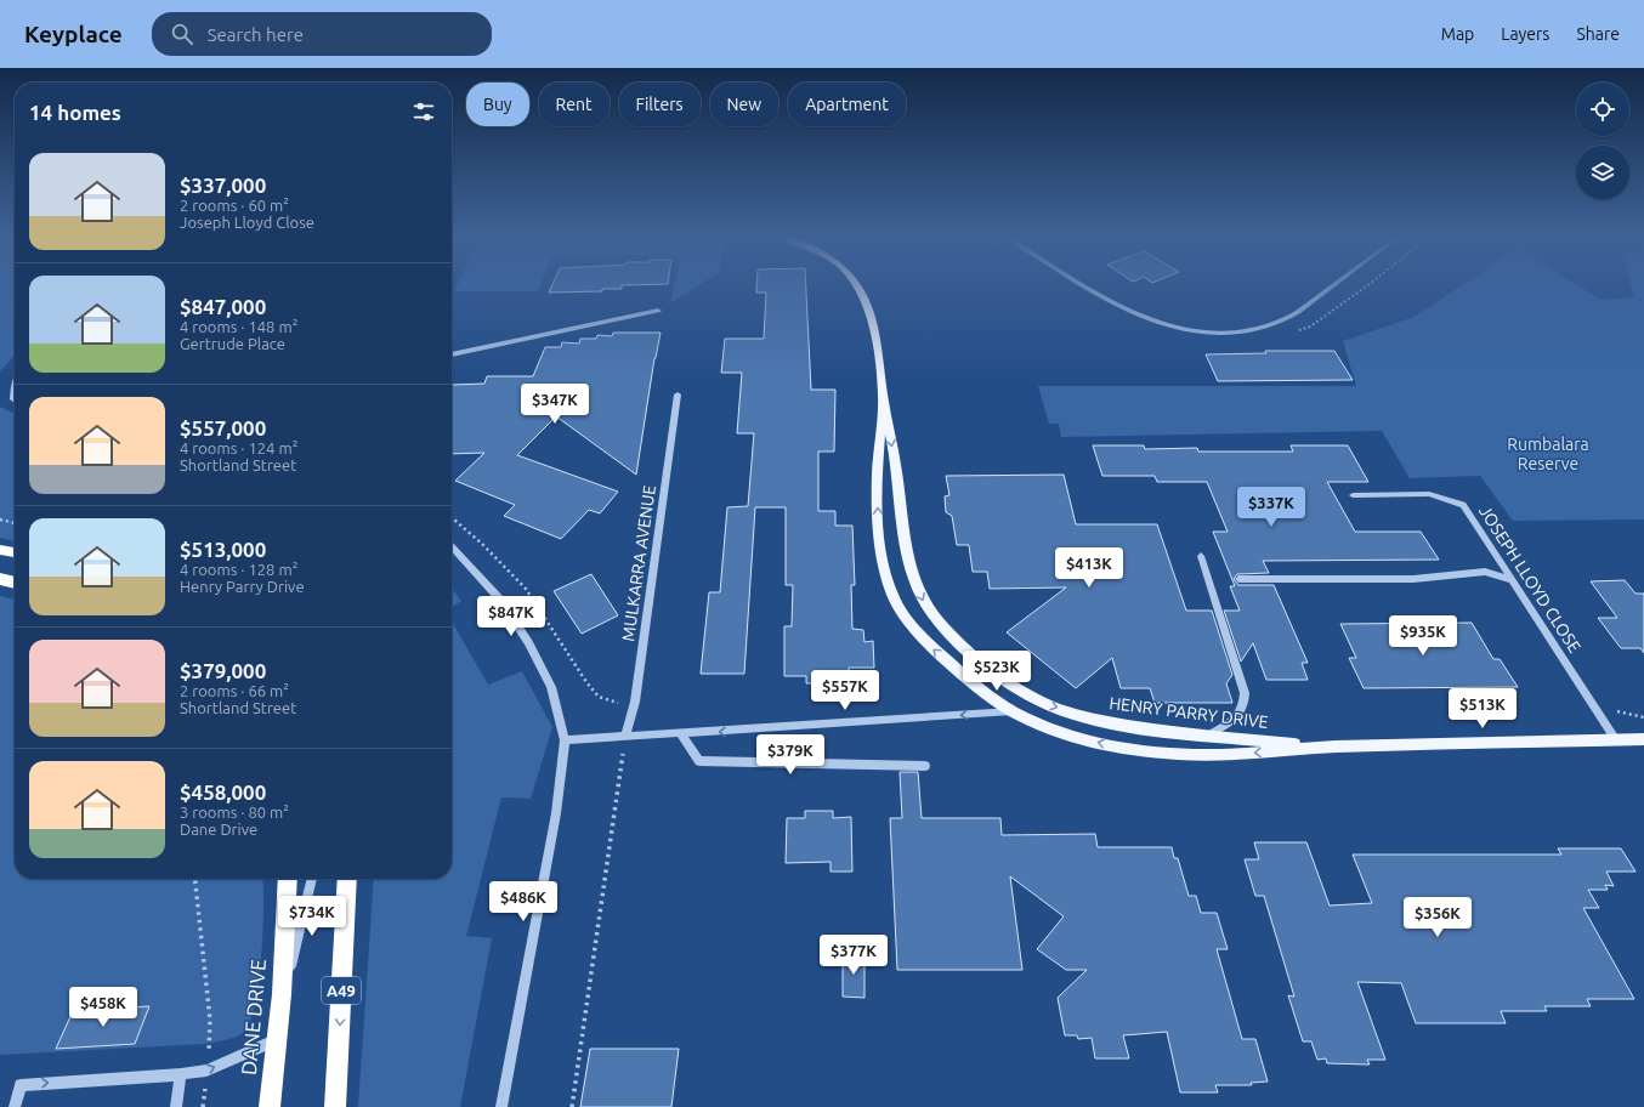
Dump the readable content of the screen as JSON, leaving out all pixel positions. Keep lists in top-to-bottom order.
{
  "streets": {
    "highway": ["A49", "DANE DRIVE"],
    "main road": ["HENRY PARRY DRIVE"],
    "street": ["MULKARRA AVENUE", "JOSEPH LLOYD CLOSE"]
  },
  "crossings": [
    ["JOSEPH LLOYD CLOSE", "HENRY PARRY DRIVE"]
  ],
  "parks": ["Rumbalara Reserve"],
  "page": {
    "header": "Keyplace",
    "search": "Search here",
    "nav": ["Map", "Layers", "Share"],
    "chip": [
      "Buy",
      "Rent",
      "Filters",
      "New",
      "Apartment"
    ],
    "heading": "14 homes",
    "list": [
      {
        "name": "$337,000",
        "note": "2 rooms · 60 m² · Joseph Lloyd Close"
      },
      {
        "name": "$847,000",
        "note": "4 rooms · 148 m² · Gertrude Place"
      },
      {
        "name": "$557,000",
        "note": "4 rooms · 124 m² · Shortland Street"
      },
      {
        "name": "$513,000",
        "note": "4 rooms · 128 m² · Henry Parry Drive"
      },
      {
        "name": "$379,000",
        "note": "2 rooms · 66 m² · Shortland Street"
      },
      {
        "name": "$458,000",
        "note": "3 rooms · 80 m² · Dane Drive"
      }
    ],
    "price": [
      "$347K",
      "$337K",
      "$413K",
      "$847K",
      "$935K",
      "$523K",
      "$557K",
      "$513K",
      "$379K",
      "$486K",
      "$734K",
      "$356K",
      "$377K",
      "$458K"
    ]
  }
}
